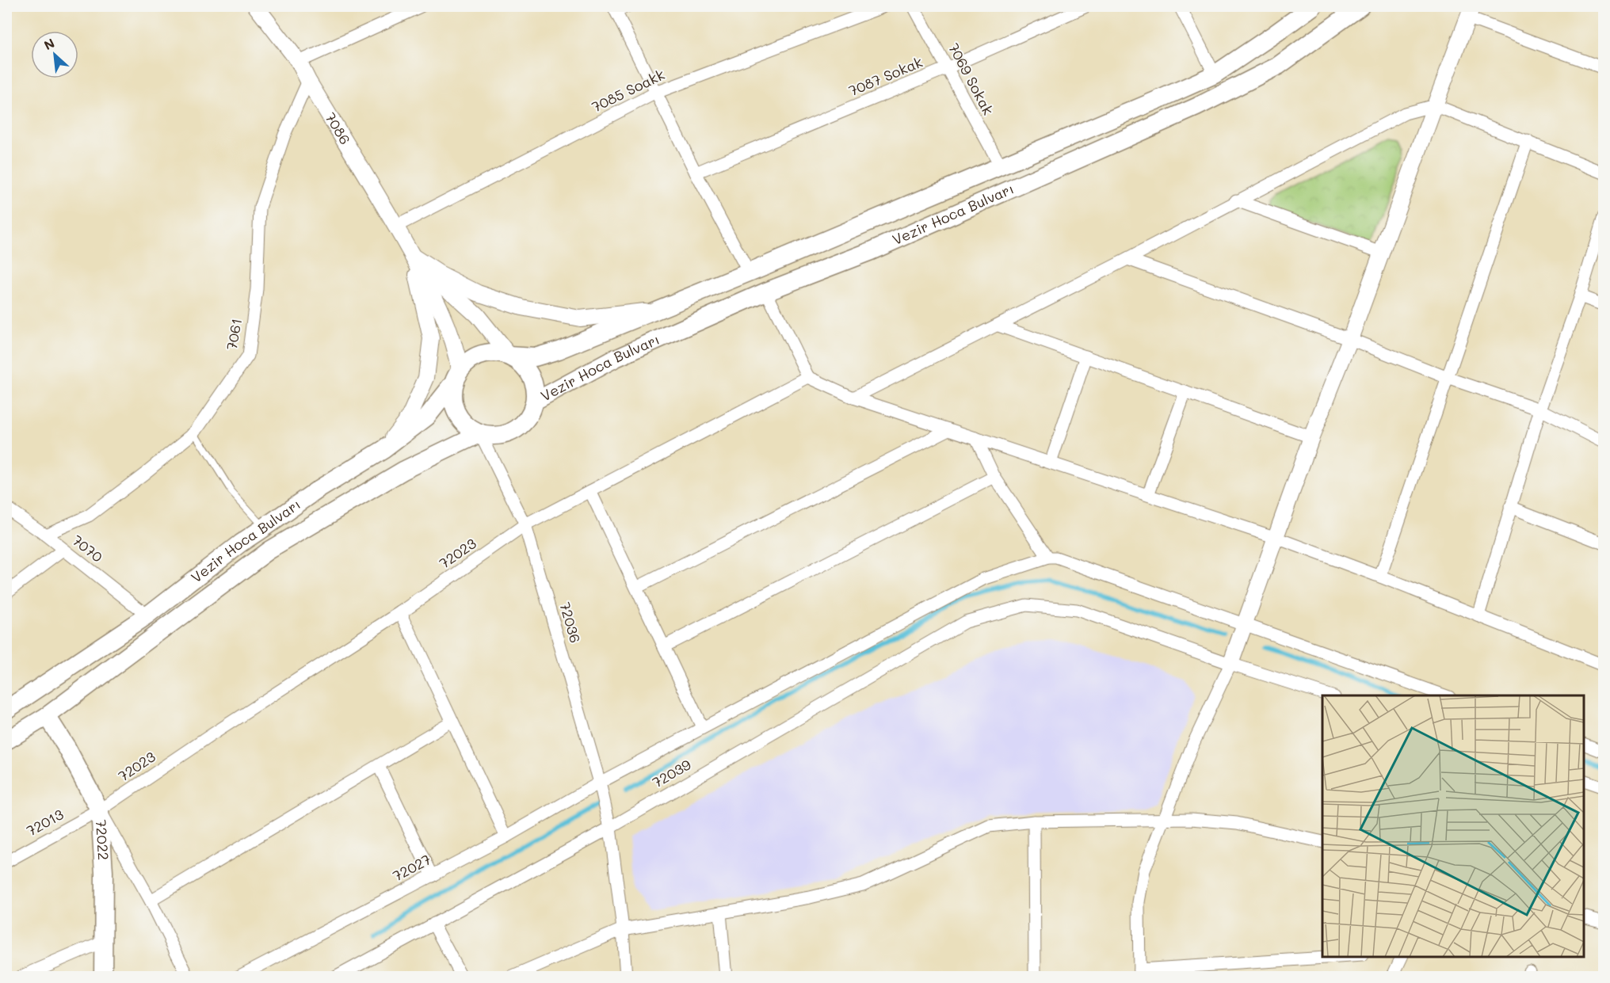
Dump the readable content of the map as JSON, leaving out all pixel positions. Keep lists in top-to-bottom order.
{
  "streets": {
    "main road": ["Vezir Hoca Bulvarı", "72022"],
    "street": [
      "7087 Sokak",
      "7069 Sokak",
      "7085 Soakk",
      "7086",
      "7061",
      "7070",
      "72023",
      "72036",
      "72039",
      "72013",
      "72027"
    ]
  },
  "crossings": [
    ["7087 Sokak", "7069 Sokak"],
    ["7069 Sokak", "Vezir Hoca Bulvarı"],
    ["7085 Soakk", "7086"],
    ["7086", "Vezir Hoca Bulvarı"],
    ["7086", "7061"],
    ["7086", "72036"],
    ["Vezir Hoca Bulvarı", "7070"],
    ["Vezir Hoca Bulvarı", "72036"],
    ["Vezir Hoca Bulvarı", "72022"],
    ["7061", "7070"],
    ["72023", "72036"],
    ["72023", "72013"],
    ["72023", "72022"],
    ["72036", "72039"],
    ["72036", "72027"],
    ["72013", "72022"]
  ],
  "north": "top left"
}
